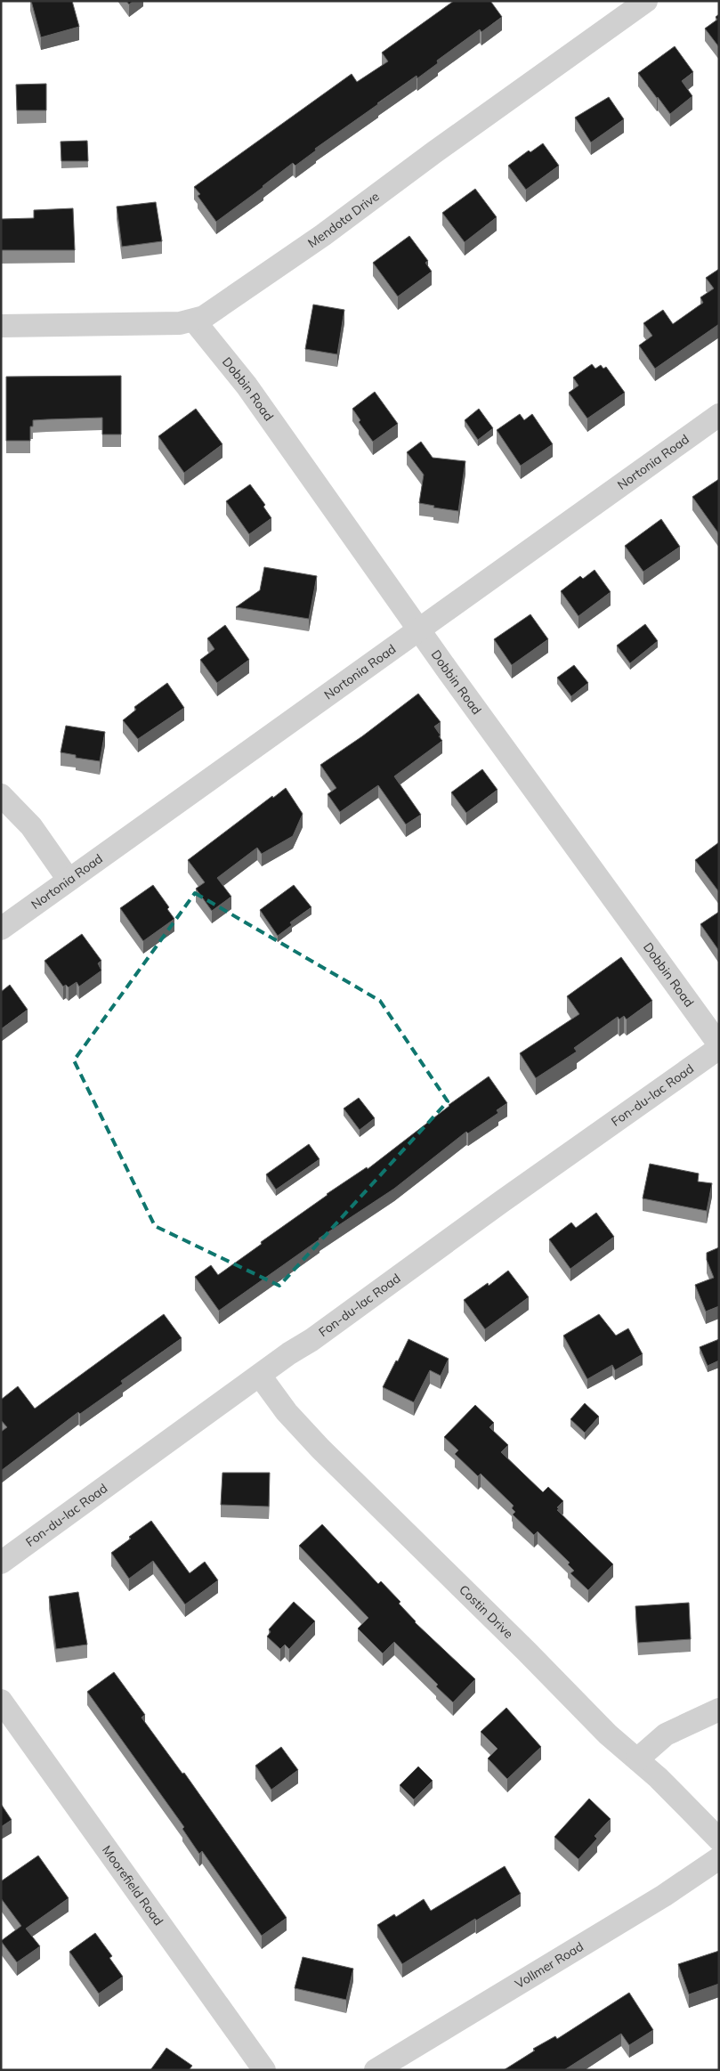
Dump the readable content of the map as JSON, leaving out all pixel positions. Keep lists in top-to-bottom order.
{
  "streets": {
    "street": [
      "Mendota Drive",
      "Dobbin Road",
      "Nortonia Road",
      "Fon-du-lac Road",
      "Costin Drive",
      "Moorefield Road",
      "Vollmer Road"
    ]
  },
  "crossings": [
    ["Mendota Drive", "Dobbin Road"],
    ["Dobbin Road", "Nortonia Road"],
    ["Dobbin Road", "Fon-du-lac Road"],
    ["Fon-du-lac Road", "Costin Drive"]
  ]
}
